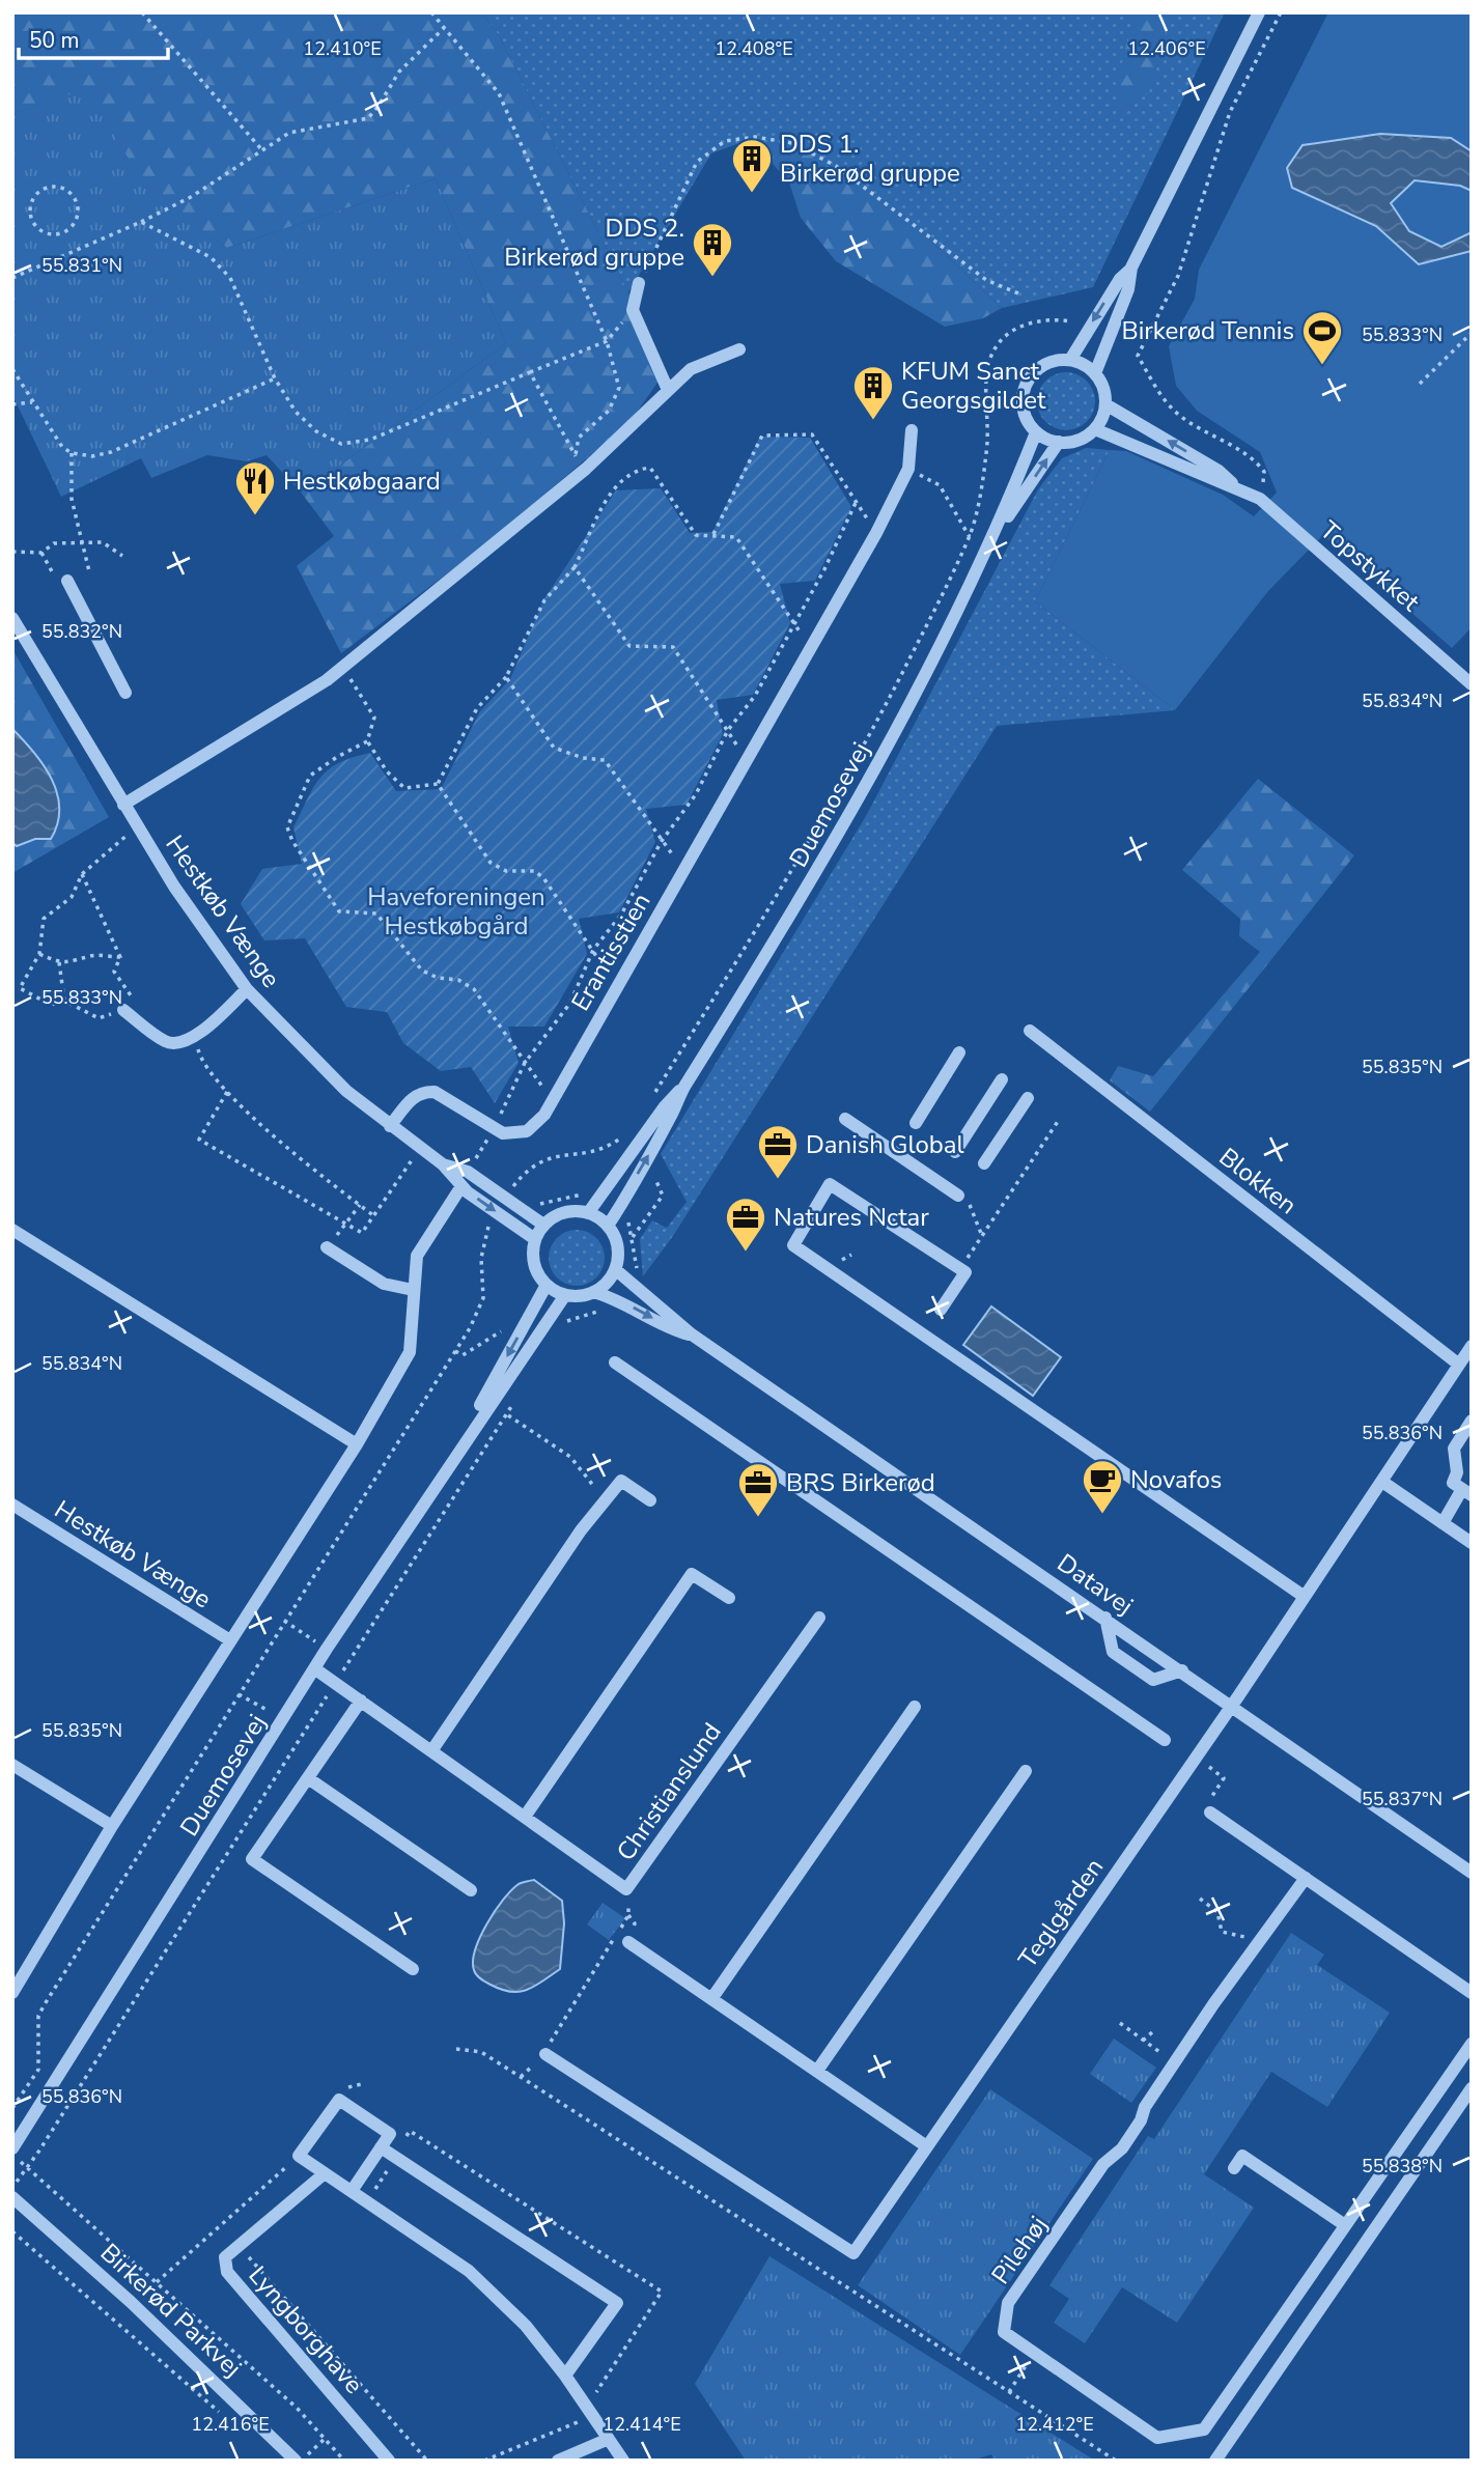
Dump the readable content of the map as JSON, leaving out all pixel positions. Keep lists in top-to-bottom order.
{
  "streets": {
    "street": [
      "Topstykket",
      "Duemosevej",
      "Hestkøb Vænge",
      "Erantisstien",
      "Blokken",
      "Datavej",
      "Christianslund",
      "Teglgården",
      "Pilehøj",
      "Birkerød Parkvej",
      "Lyngborghave"
    ]
  },
  "crossings": [
    ["Topstykket", "Duemosevej"],
    ["Duemosevej", "Hestkøb Vænge"],
    ["Duemosevej", "Datavej"],
    ["Duemosevej", "Christianslund"],
    ["Hestkøb Vænge", "Datavej"],
    ["Datavej", "Teglgården"]
  ],
  "parks": ["Haveforeningen Hestkøbgård"],
  "places": {
    "building": ["DDS 1. Birkerød gruppe", "DDS 2. Birkerød gruppe", "KFUM Sanct Georgsgildet"],
    "sports": ["Birkerød Tennis"],
    "restaurant": ["Hestkøbgaard"],
    "office": ["Danish Global", "Natures Nctar", "BRS Birkerød"],
    "cafe": ["Novafos"]
  },
  "scale_bar": "50 m",
  "coordinates": [
    "12.410°E",
    "12.408°E",
    "12.406°E",
    "55.831°N",
    "55.833°N",
    "55.832°N",
    "55.834°N",
    "55.835°N",
    "55.836°N",
    "55.837°N",
    "55.838°N",
    "12.416°E",
    "12.414°E",
    "12.412°E"
  ]
}
